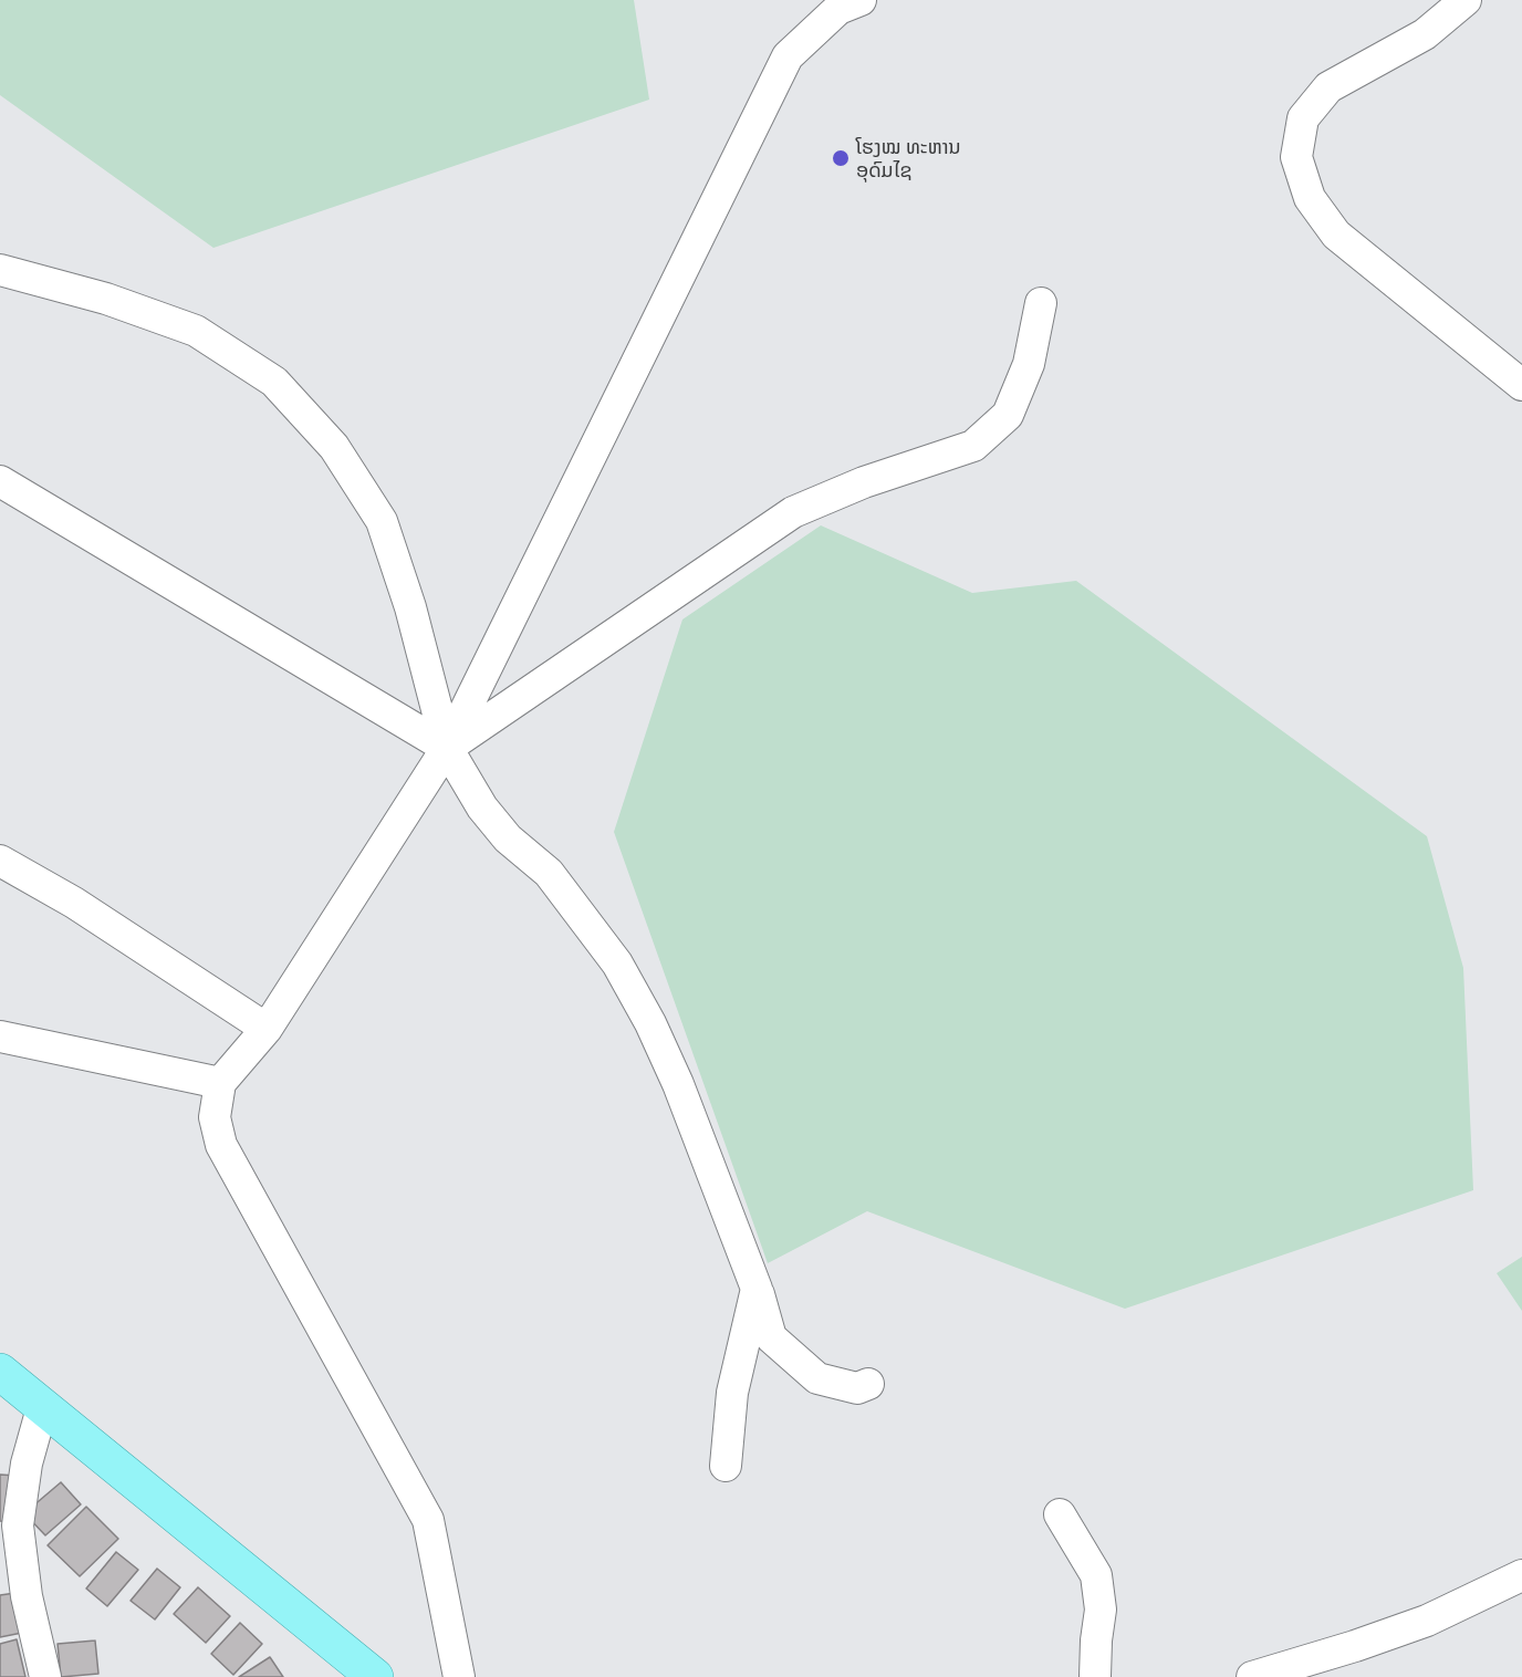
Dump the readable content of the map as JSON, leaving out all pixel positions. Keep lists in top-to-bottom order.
{
  "places": ["ໂຮງໝ ທະຫານ ອຸດົມໄຊ"]
}
